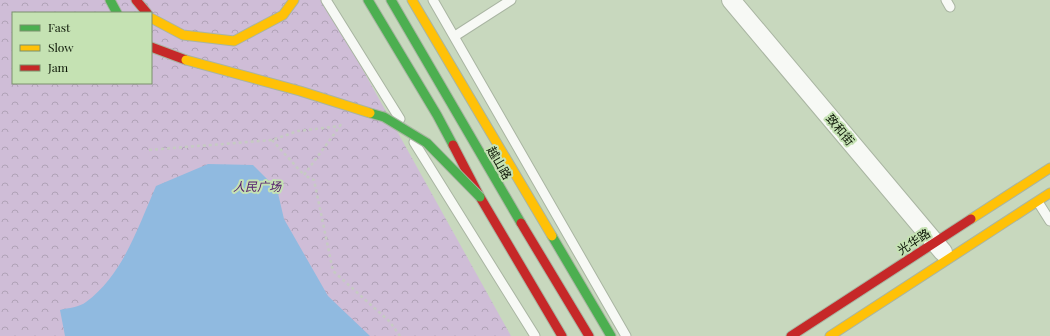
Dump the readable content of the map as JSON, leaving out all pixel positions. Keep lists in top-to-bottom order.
{
  "streets": {
    "main road": ["越山路", "光华路"],
    "street": ["致和街"]
  },
  "crossings": [
    ["致和街", "光华路"]
  ],
  "parks": ["人民广场"],
  "legend": ["Fast", "Slow", "Jam"]
}
